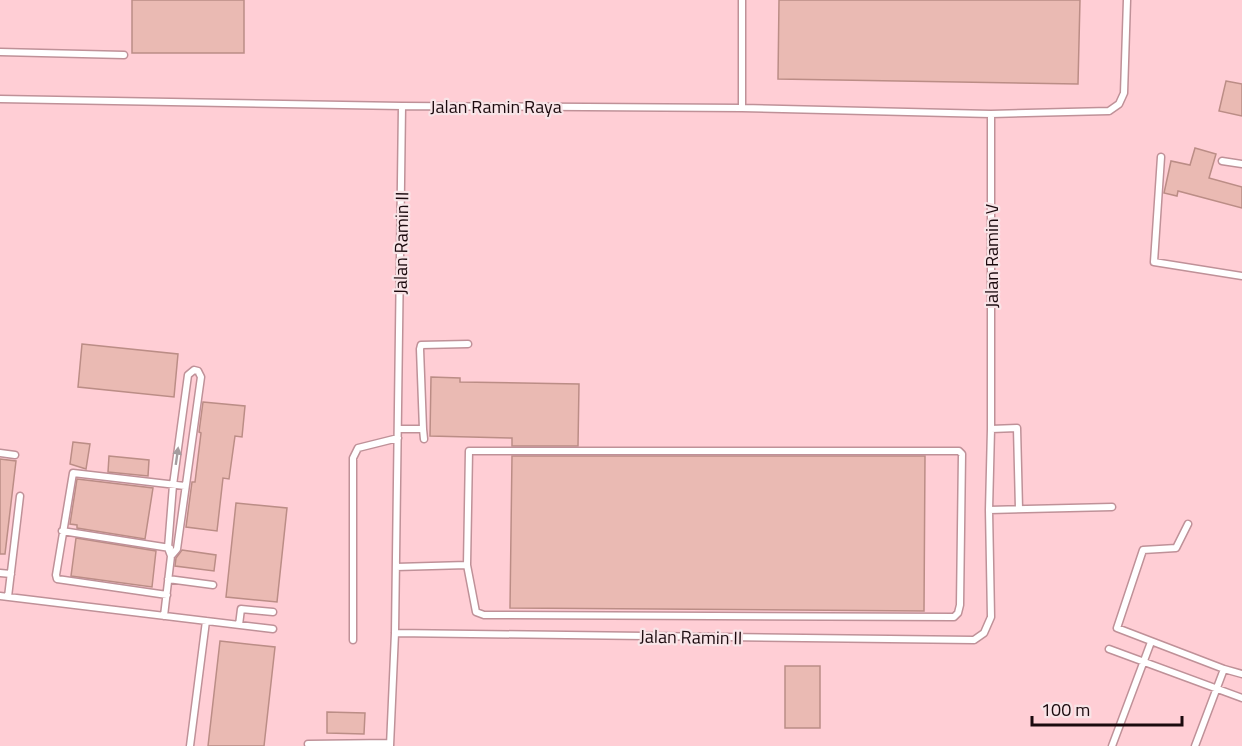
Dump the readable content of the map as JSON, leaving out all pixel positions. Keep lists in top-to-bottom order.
{
  "streets": {
    "lane": ["Jalan Ramin Raya", "Jalan Ramin II", "Jalan Ramin V"]
  },
  "crossings": [
    ["Jalan Ramin Raya", "Jalan Ramin II"],
    ["Jalan Ramin Raya", "Jalan Ramin V"],
    ["Jalan Ramin II", "Jalan Ramin V"]
  ],
  "scale_bar": "100 m"
}
